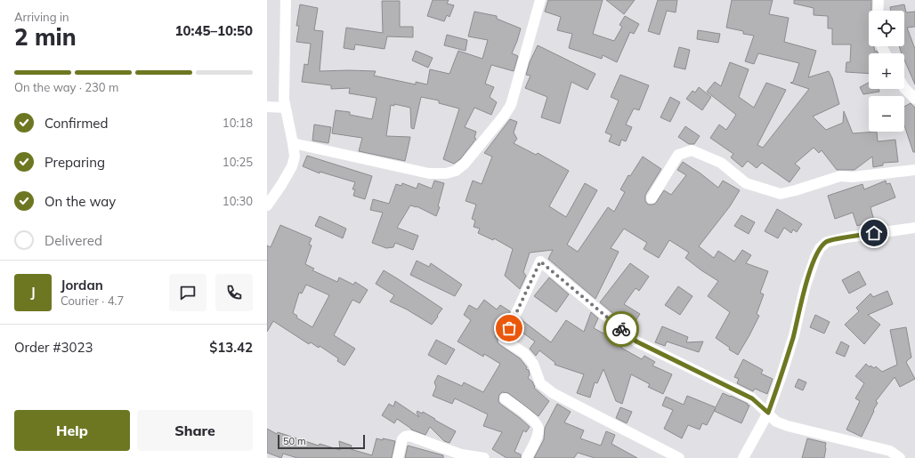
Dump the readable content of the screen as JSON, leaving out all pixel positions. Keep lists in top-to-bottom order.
{
  "scale_bar": "50 m",
  "page": {
    "heading": ["2 min", "Arriving in", "10:45–10:50"],
    "panel": [
      "Jordan",
      "Courier · 4.7",
      "Order #3023",
      "$13.42"
    ],
    "map_buttons": ["+", "−"],
    "bar": "On the way · 230 m",
    "list": [
      ["Confirmed", "10:18"],
      ["Preparing", "10:25"],
      ["On the way", "10:30"],
      "Delivered"
    ],
    "round": "J",
    "buttons": ["Help", "Share"],
    "scale": "50 m"
  }
}
